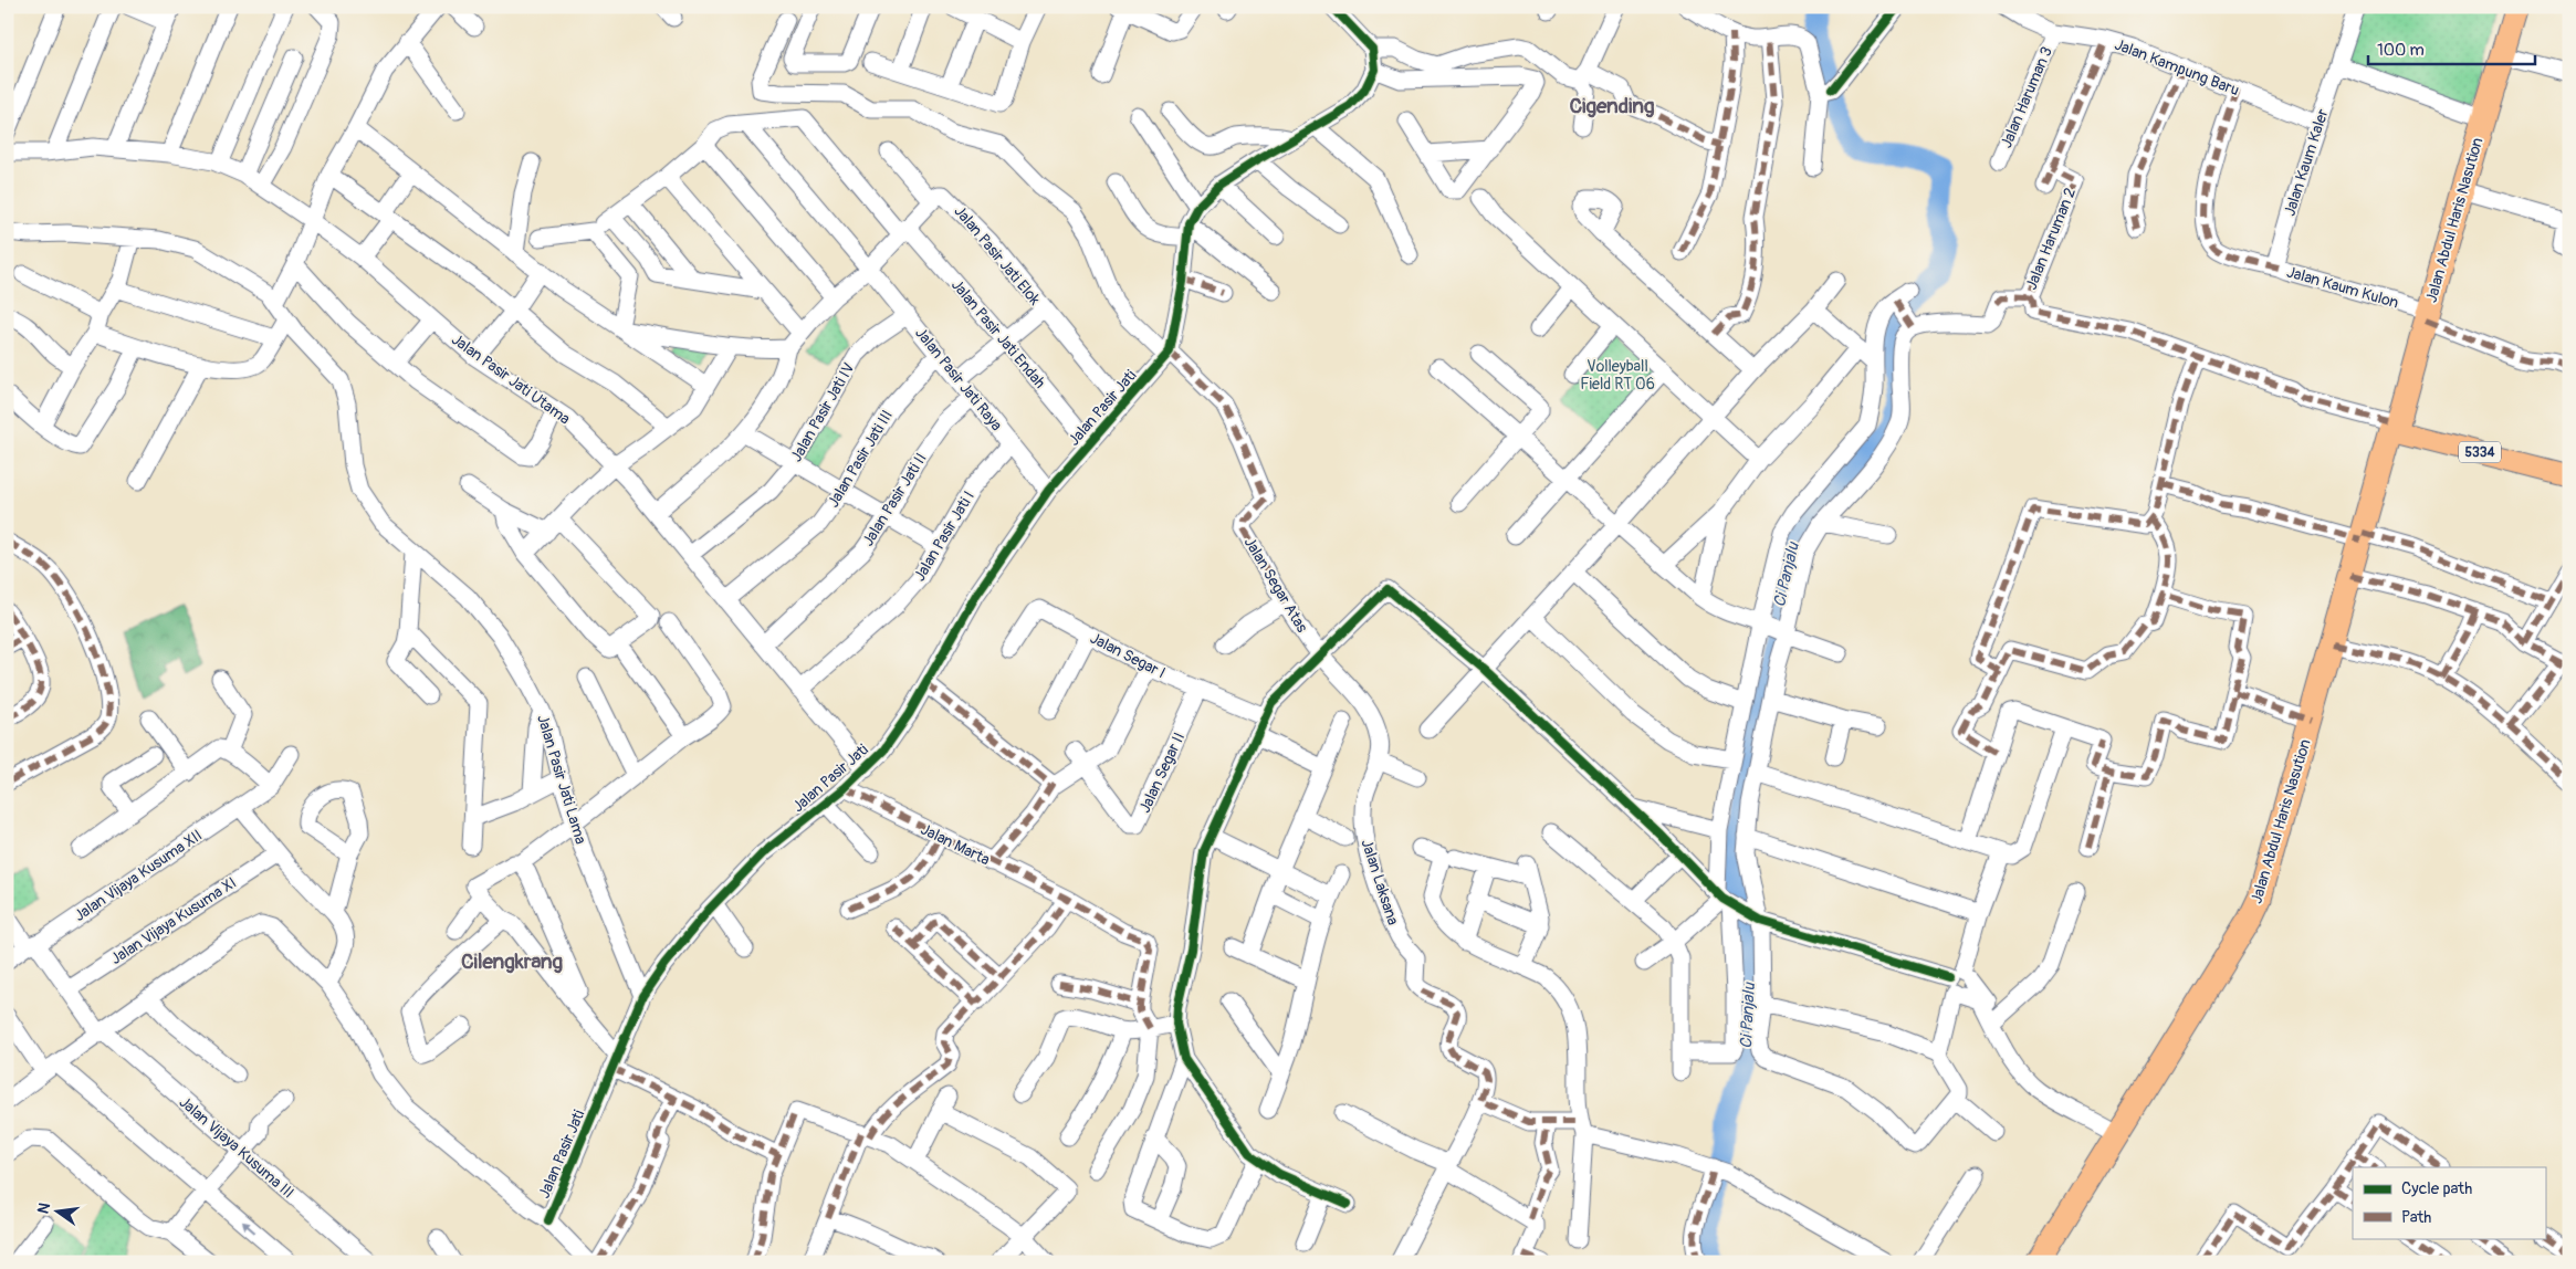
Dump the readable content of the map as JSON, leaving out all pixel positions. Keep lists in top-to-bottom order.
{
  "streets": {
    "highway": ["Jalan Abdul Haris Nasution"],
    "main road": ["5334"],
    "street": [
      "Jalan Kampung Baru",
      "Jalan Haruman 3",
      "Jalan Kaum Kaler",
      "Jalan Haruman 2",
      "Jalan Pasir Jati Elok",
      "Jalan Kaum Kulon",
      "Jalan Pasir Jati Endah",
      "Jalan Pasir Jati Utama",
      "Jalan Pasir Jati Raya",
      "Jalan Pasir Jati",
      "Jalan Pasir Jati IV",
      "Jalan Pasir Jati III",
      "Jalan Pasir Jati II",
      "Jalan Pasir Jati I",
      "Jalan Segar Atas",
      "Jalan Segar I",
      "Jalan Segar II",
      "Jalan Pasir Jati Lama",
      "Jalan Marta",
      "Jalan Vijaya Kusuma XII",
      "Jalan Laksana",
      "Jalan Vijaya Kusuma XI",
      "Jalan Vijaya Kusuma III"
    ]
  },
  "crossings": [
    ["Jalan Kampung Baru", "Jalan Haruman 3"],
    ["Jalan Kampung Baru", "Jalan Kaum Kaler"],
    ["Jalan Kampung Baru", "Jalan Haruman 2"],
    ["Jalan Kampung Baru", "Jalan Kaum Kulon"],
    ["Jalan Kaum Kaler", "Jalan Kaum Kulon"],
    ["Jalan Abdul Haris Nasution", "Jalan Kaum Kulon"],
    ["Jalan Abdul Haris Nasution", "5334"],
    ["Jalan Pasir Jati Elok", "Jalan Pasir Jati"],
    ["Jalan Pasir Jati Endah", "Jalan Pasir Jati Raya"],
    ["Jalan Pasir Jati Endah", "Jalan Pasir Jati"],
    ["Jalan Pasir Jati Utama", "Jalan Pasir Jati"],
    ["Jalan Pasir Jati Utama", "Jalan Pasir Jati IV"],
    ["Jalan Pasir Jati Utama", "Jalan Pasir Jati III"],
    ["Jalan Pasir Jati Utama", "Jalan Pasir Jati II"],
    ["Jalan Pasir Jati Utama", "Jalan Pasir Jati I"],
    ["Jalan Pasir Jati Raya", "Jalan Pasir Jati"],
    ["Jalan Pasir Jati Raya", "Jalan Pasir Jati IV"],
    ["Jalan Pasir Jati Raya", "Jalan Pasir Jati III"],
    ["Jalan Pasir Jati Raya", "Jalan Pasir Jati II"],
    ["Jalan Pasir Jati Raya", "Jalan Pasir Jati I"],
    ["Jalan Pasir Jati", "Jalan Segar Atas"],
    ["Jalan Pasir Jati", "Jalan Pasir Jati Lama"],
    ["Jalan Pasir Jati", "Jalan Marta"],
    ["Jalan Segar Atas", "Jalan Laksana"],
    ["Jalan Segar I", "Jalan Segar II"],
    ["Jalan Vijaya Kusuma XII", "Jalan Vijaya Kusuma III"],
    ["Jalan Vijaya Kusuma XI", "Jalan Vijaya Kusuma III"]
  ],
  "districts": ["Cigending", "Cilengkrang"],
  "water": ["Ci Panjalu"],
  "parks": ["Volleyball Field RT 06"],
  "legend": ["Cycle path", "Path"],
  "scale_bar": "100 m",
  "north": "left"
}
